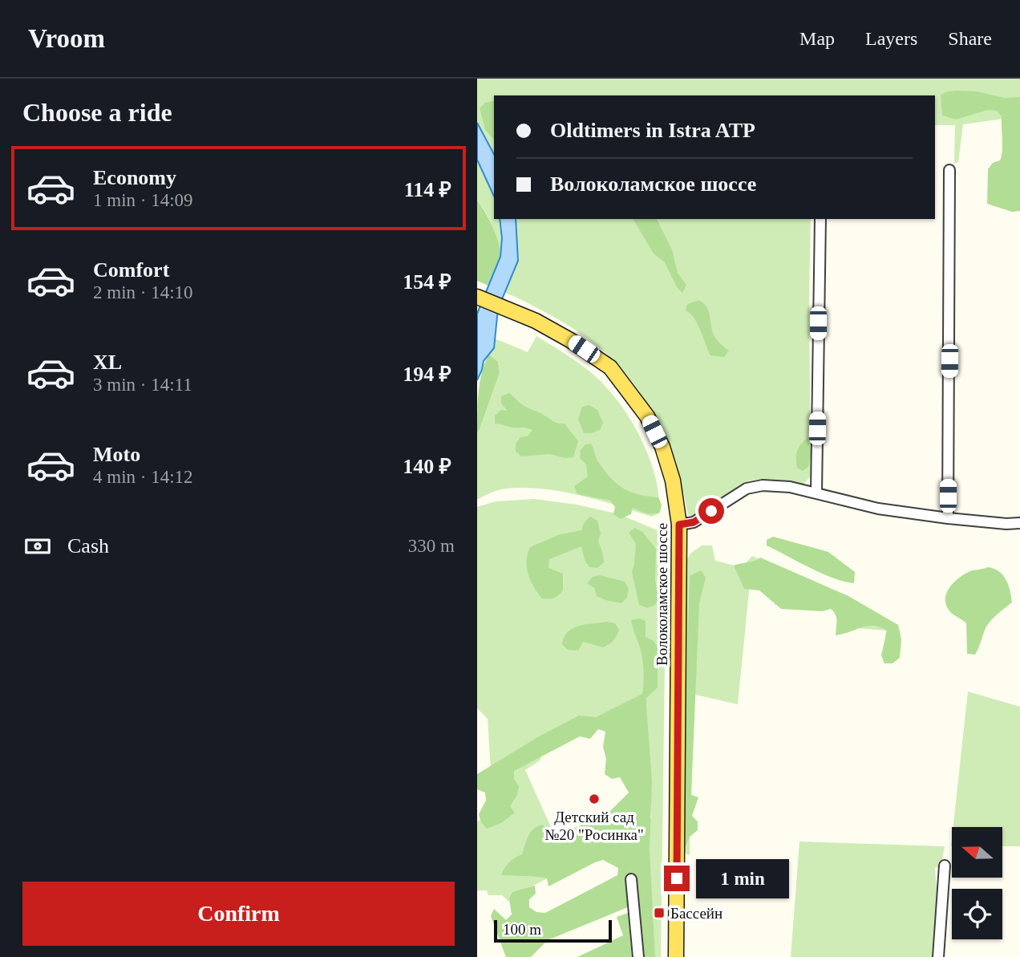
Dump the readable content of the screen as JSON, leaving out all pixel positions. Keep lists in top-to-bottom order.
{
  "streets": {
    "main road": ["Волоколамское шоссе"]
  },
  "places": {
    "other": ["Детский сад №20 \"Росинка\""],
    "transit": ["Бассейн"]
  },
  "scale_bar": "100 m",
  "north": "left",
  "page": {
    "header": "Vroom",
    "nav": ["Map", "Layers", "Share"],
    "heading": "Choose a ride",
    "banner": ["Oldtimers in Istra ATP", "Волоколамское шоссе"],
    "list": [
      {
        "name": "Economy",
        "note": "1 min · 14:09",
        "value": "114 ₽"
      },
      {
        "name": "Comfort",
        "note": "2 min · 14:10",
        "value": "154 ₽"
      },
      {
        "name": "XL",
        "note": "3 min · 14:11",
        "value": "194 ₽"
      },
      {
        "name": "Moto",
        "note": "4 min · 14:12",
        "value": "140 ₽"
      }
    ],
    "pay": ["Cash", "330 m"],
    "bubble": "1 min",
    "buttons": "Confirm",
    "scale": "100 m"
  }
}
